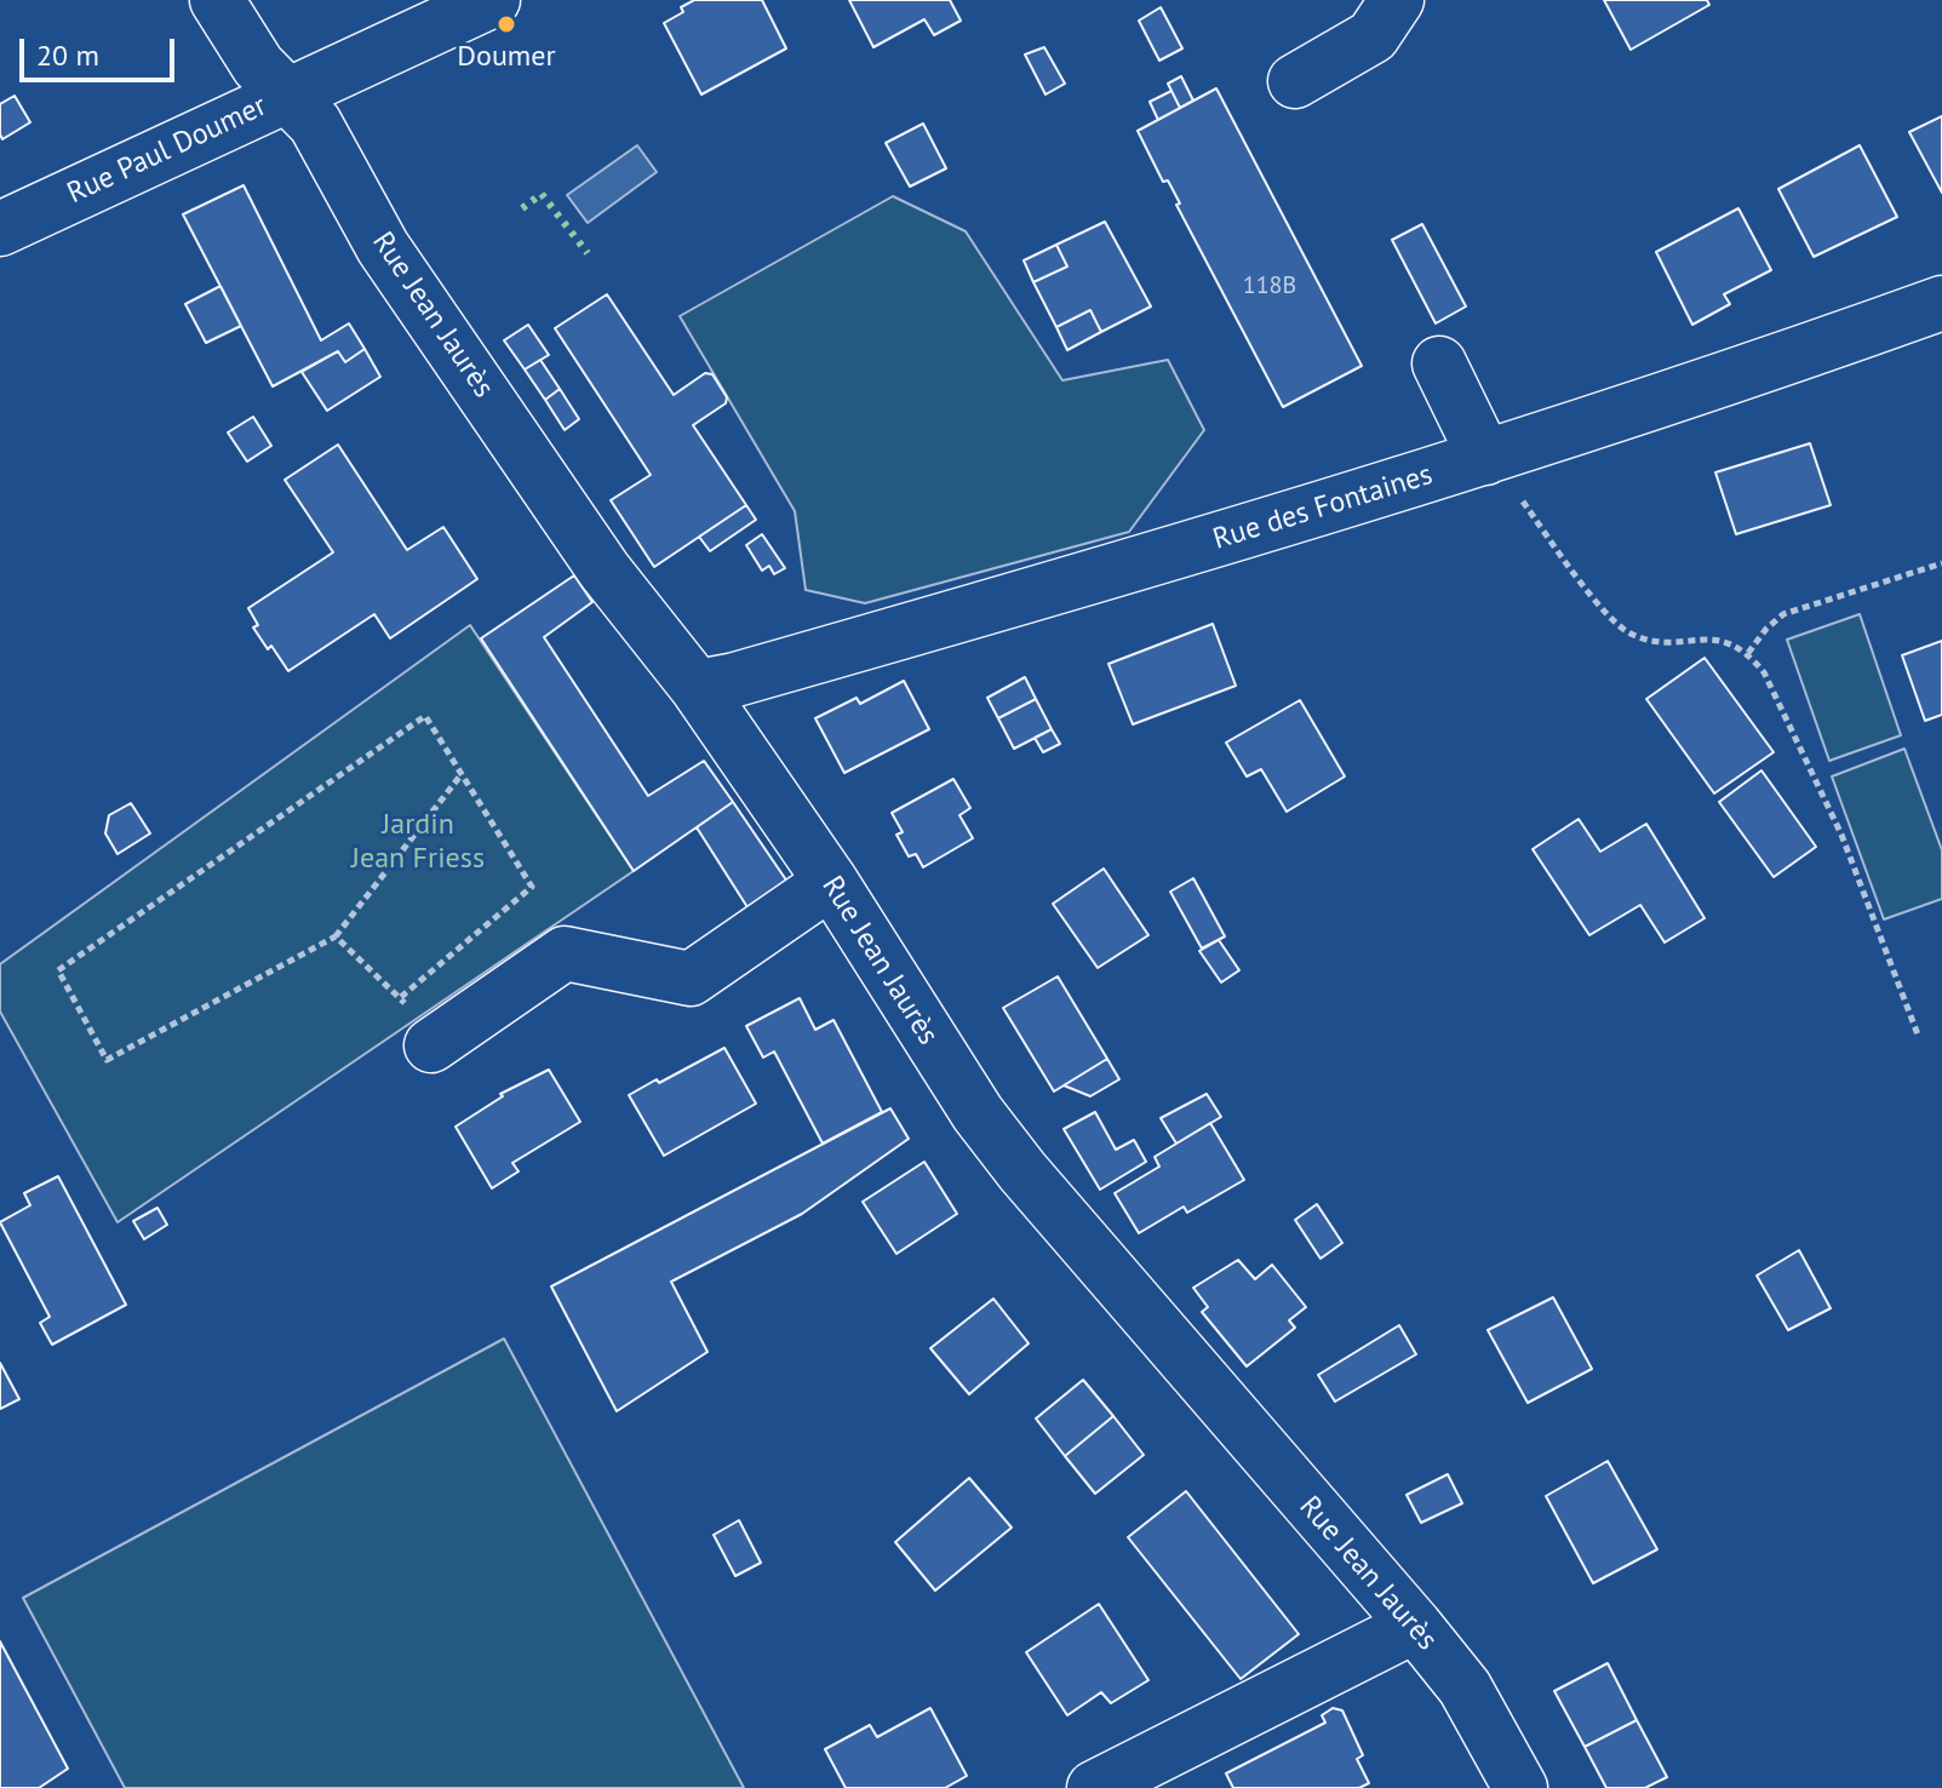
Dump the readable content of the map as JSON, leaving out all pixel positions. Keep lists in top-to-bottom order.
{
  "streets": {
    "street": ["Rue Paul Doumer", "Rue Jean Jaurès", "Rue des Fontaines"]
  },
  "crossings": [
    ["Rue Paul Doumer", "Rue Jean Jaurès"],
    ["Rue Jean Jaurès", "Rue des Fontaines"]
  ],
  "parks": ["Jardin Jean Friess"],
  "places": ["Doumer"],
  "house_numbers": ["118B"],
  "scale_bar": "20 m"
}
